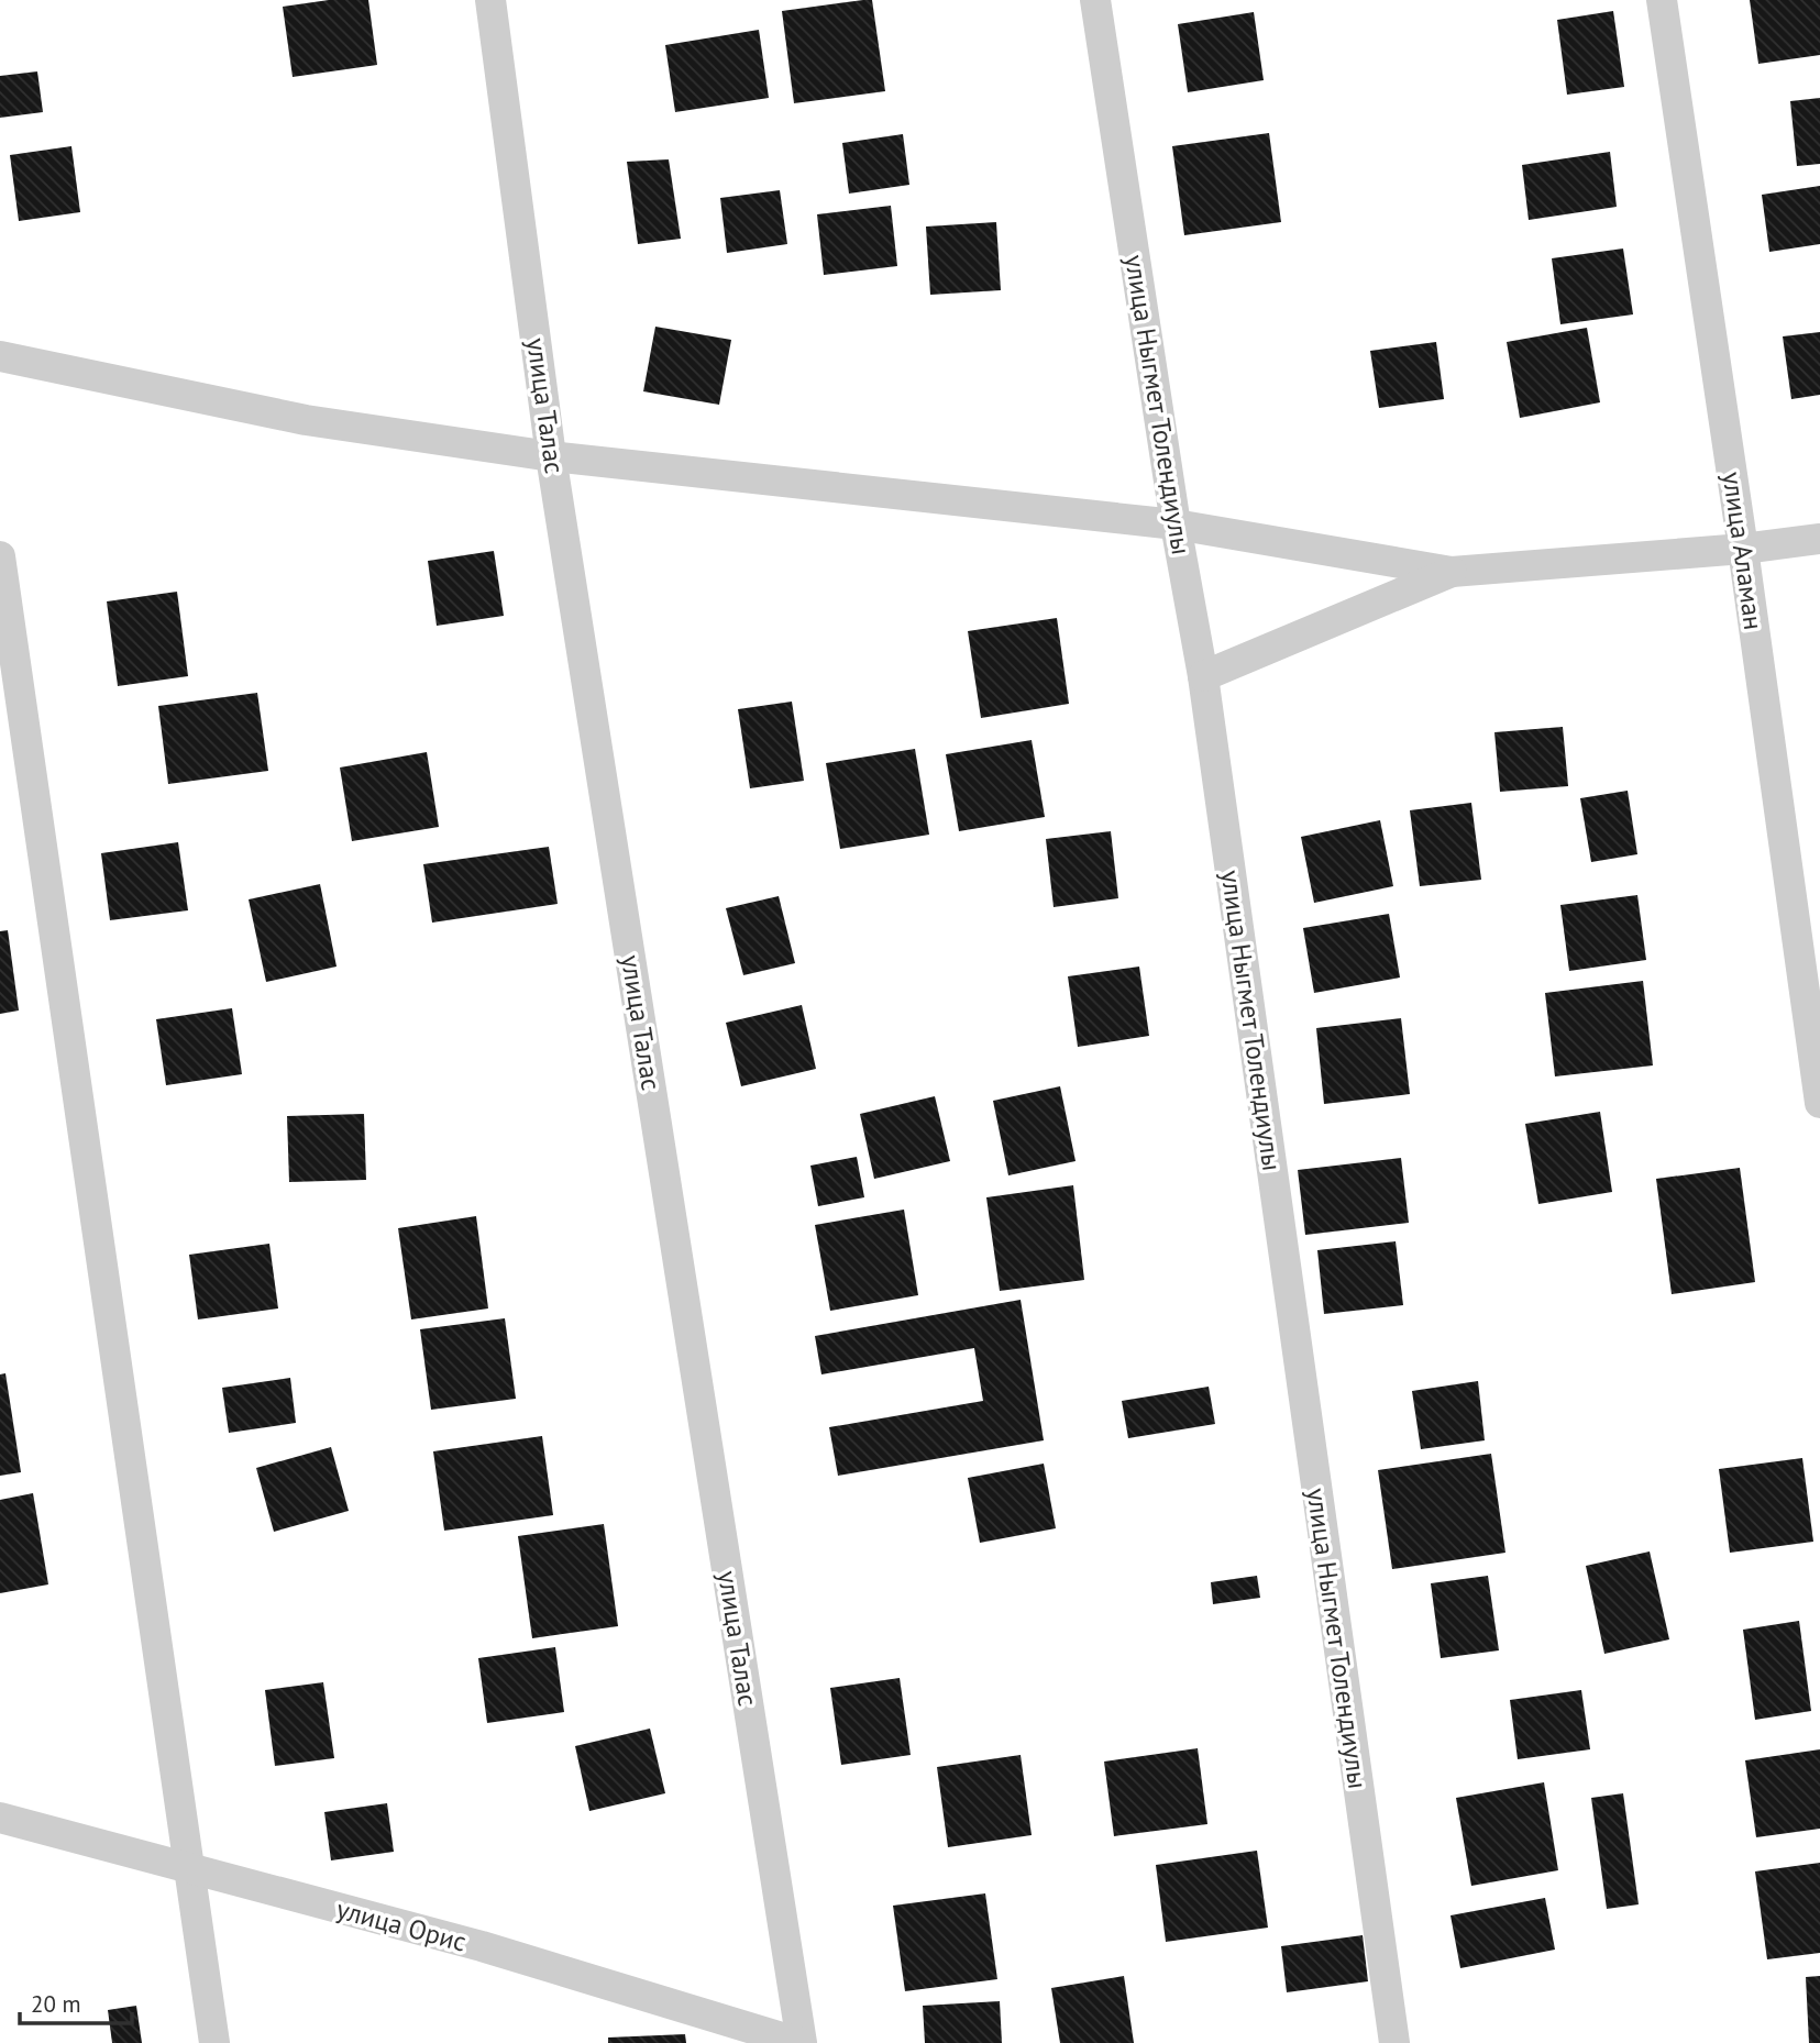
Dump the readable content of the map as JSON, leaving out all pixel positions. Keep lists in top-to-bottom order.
{
  "streets": {
    "street": [
      "улица Ныгмет Толендиулы",
      "улица Талас",
      "улица Аламан",
      "улица Орис"
    ]
  },
  "crossings": [
    ["улица Талас", "улица Орис"]
  ],
  "scale_bar": "20 m"
}
